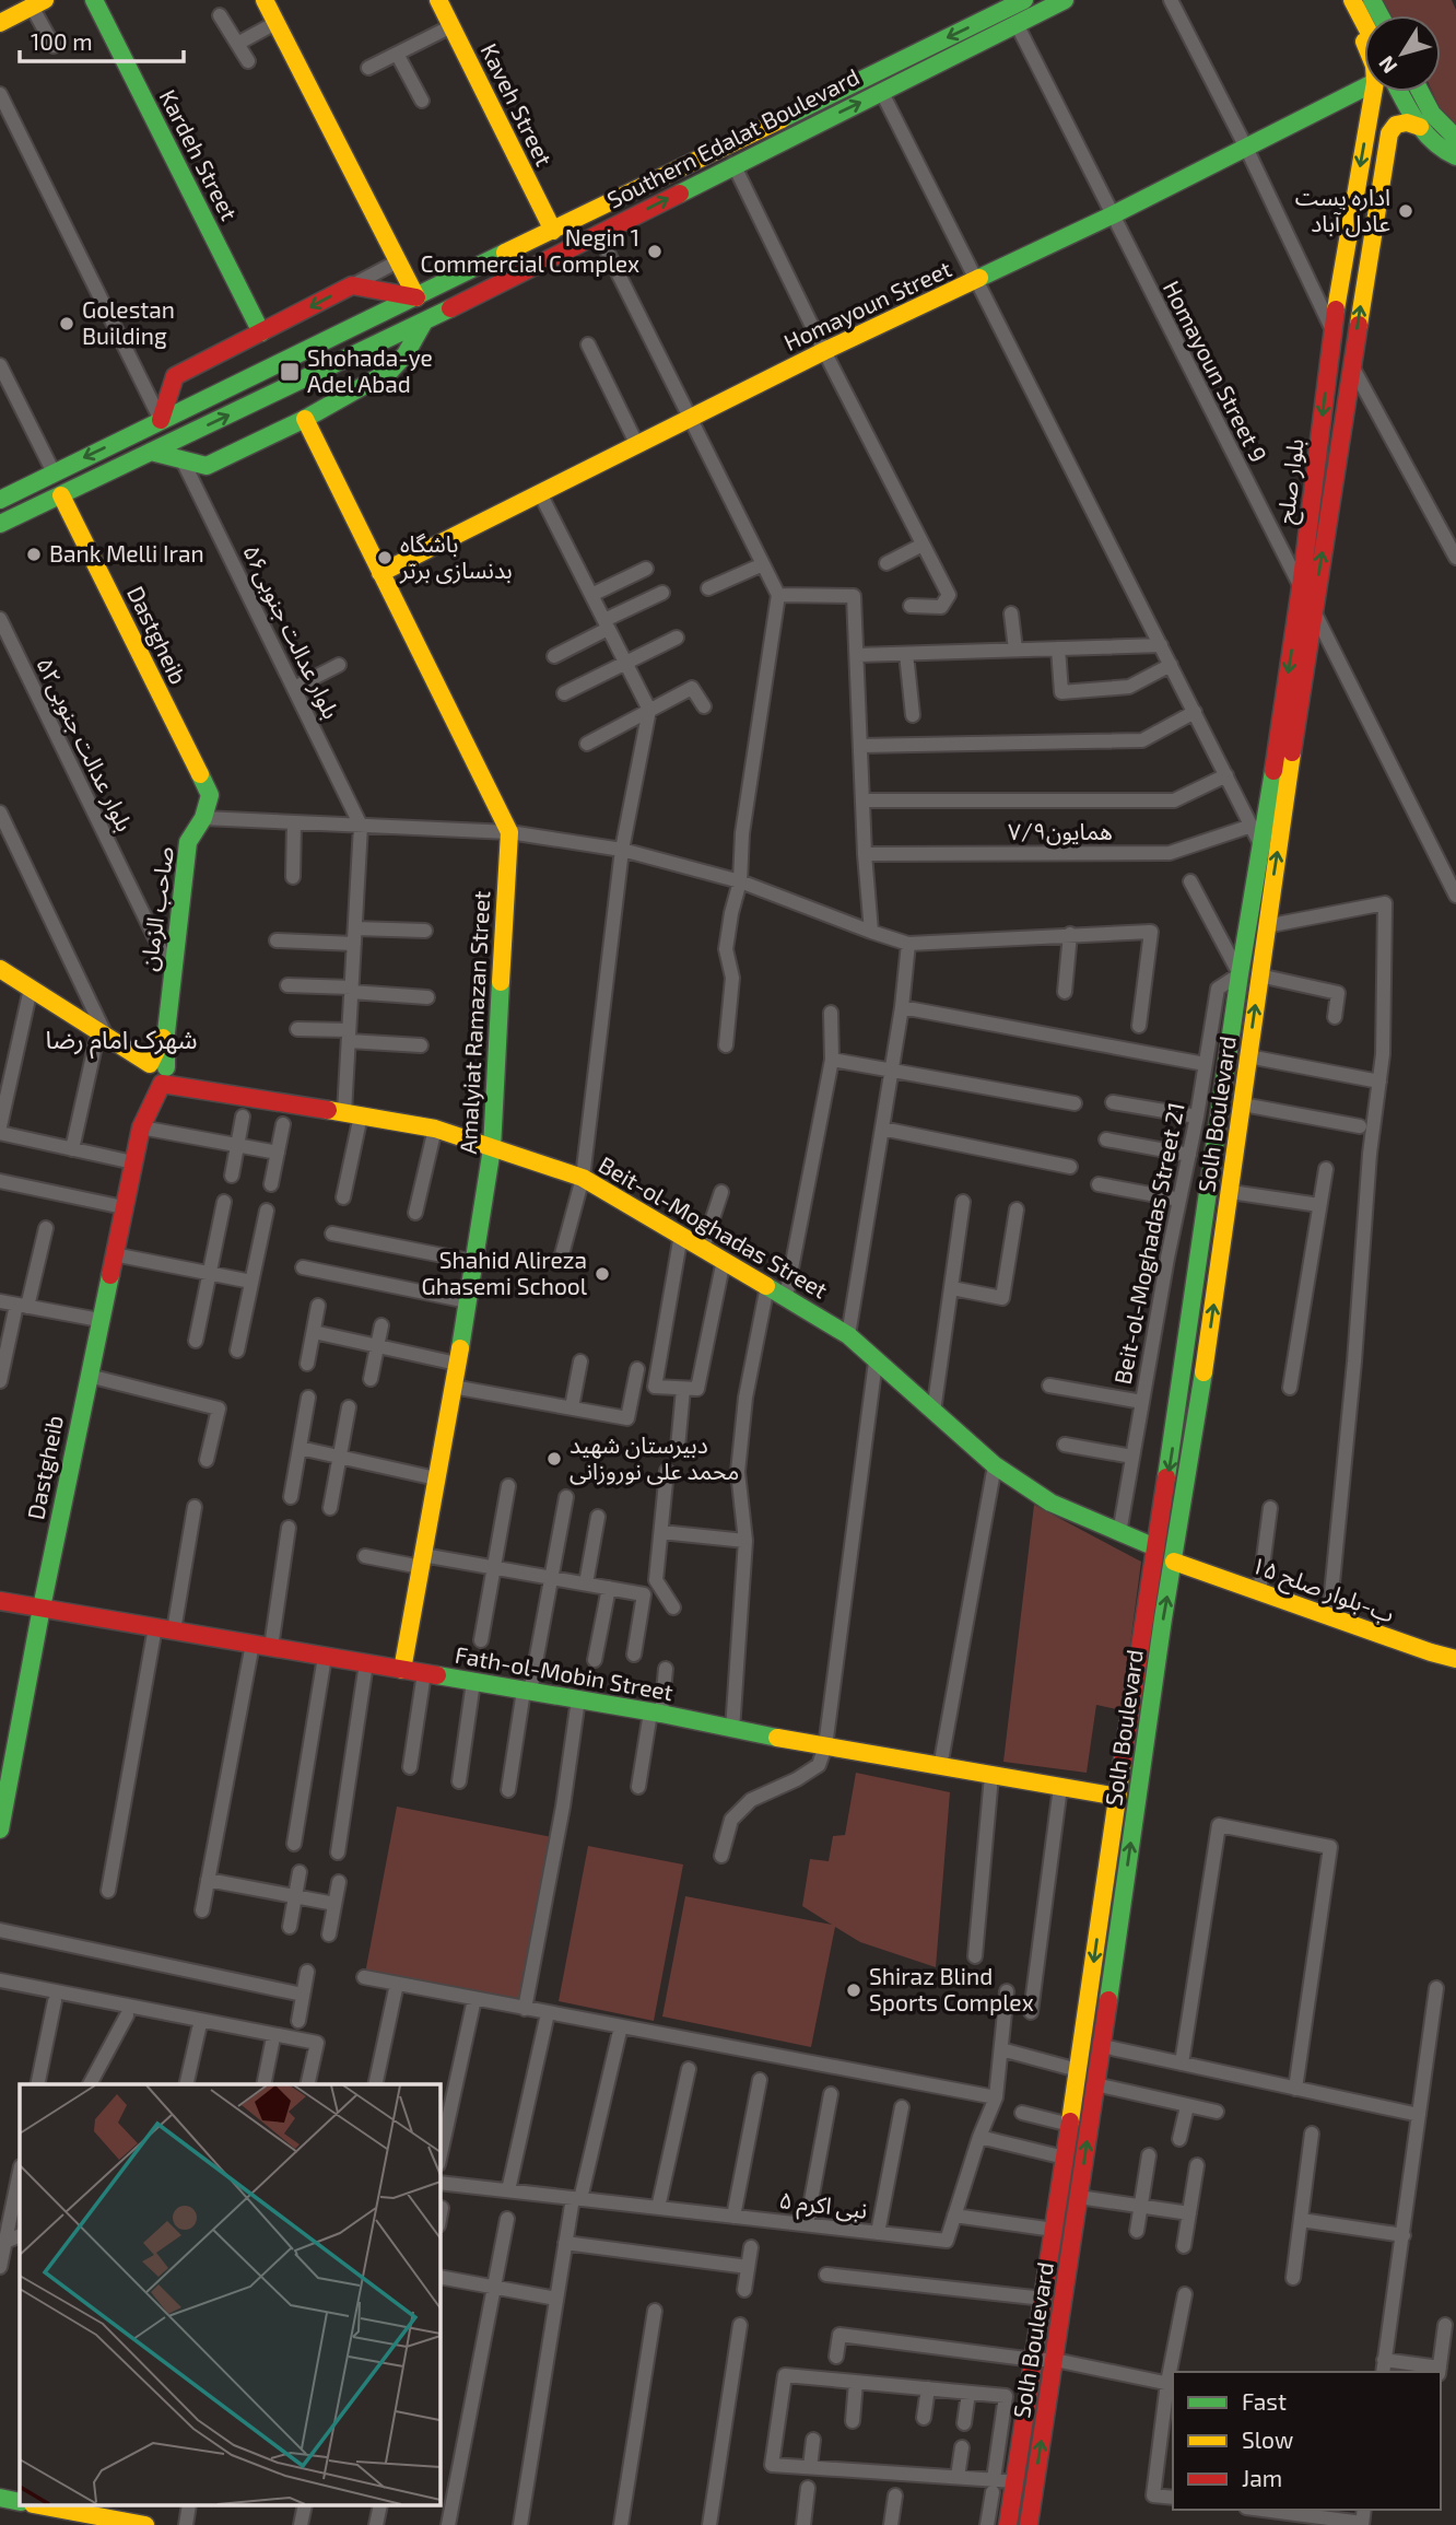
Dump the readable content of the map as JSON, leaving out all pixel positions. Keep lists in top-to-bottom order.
{
  "streets": {
    "main road": [
      "Kaveh Street",
      "Southern Edalat Boulevard",
      "Kardeh Street",
      "Homayoun Street",
      "بلوار صلح",
      "Dastgheib",
      "صاحب الزمان",
      "Amalyiat Ramazan Street",
      "Solh Boulevard",
      "Beit-ol-Moghadas Street",
      "۱۵ ب-بلوار صلح",
      "Fath-ol-Mobin Street"
    ],
    "street": [
      "Homayoun Street 9",
      "بلوار عدالت جنوبی۵۶",
      "بلوار عدالت جنوبی۵۲",
      "همایون۷/۹",
      "Beit-ol-Moghadas Street 21",
      "نبی اکرم ۵"
    ]
  },
  "crossings": [
    ["Kaveh Street", "Southern Edalat Boulevard"],
    ["Southern Edalat Boulevard", "Homayoun Street 9"],
    ["Southern Edalat Boulevard", "Dastgheib"],
    ["Homayoun Street", "Homayoun Street 9"],
    ["Homayoun Street", "Amalyiat Ramazan Street"],
    ["Homayoun Street 9", "بلوار صلح"],
    ["بلوار صلح", "Solh Boulevard"],
    ["بلوار صلح", "Beit-ol-Moghadas Street 21"],
    ["Dastgheib", "صاحب الزمان"],
    ["Dastgheib", "Beit-ol-Moghadas Street"],
    ["Dastgheib", "Fath-ol-Mobin Street"],
    ["بلوار عدالت جنوبی۵۲", "صاحب الزمان"],
    ["Amalyiat Ramazan Street", "Beit-ol-Moghadas Street"],
    ["Amalyiat Ramazan Street", "Fath-ol-Mobin Street"],
    ["Solh Boulevard", "Beit-ol-Moghadas Street"],
    ["Solh Boulevard", "Beit-ol-Moghadas Street 21"],
    ["Solh Boulevard", "۱۵ ب-بلوار صلح"],
    ["Solh Boulevard", "Fath-ol-Mobin Street"],
    ["Beit-ol-Moghadas Street", "Beit-ol-Moghadas Street 21"]
  ],
  "districts": ["شهرک امام رضا"],
  "places": {
    "other": [
      "اداره پست عادل آباد",
      "Negin 1 Commercial Complex",
      "Golestan Building",
      "Bank Melli Iran",
      "باشگاه بدنسازی برتر",
      "Shahid Alireza Ghasemi School",
      "دبیرستان شهید محمد علی نوروزانی",
      "Shiraz Blind Sports Complex"
    ],
    "transit": ["Shohada-ye Adel Abad"]
  },
  "legend": ["Fast", "Slow", "Jam"],
  "scale_bar": "100 m",
  "north": "bottom left"
}
